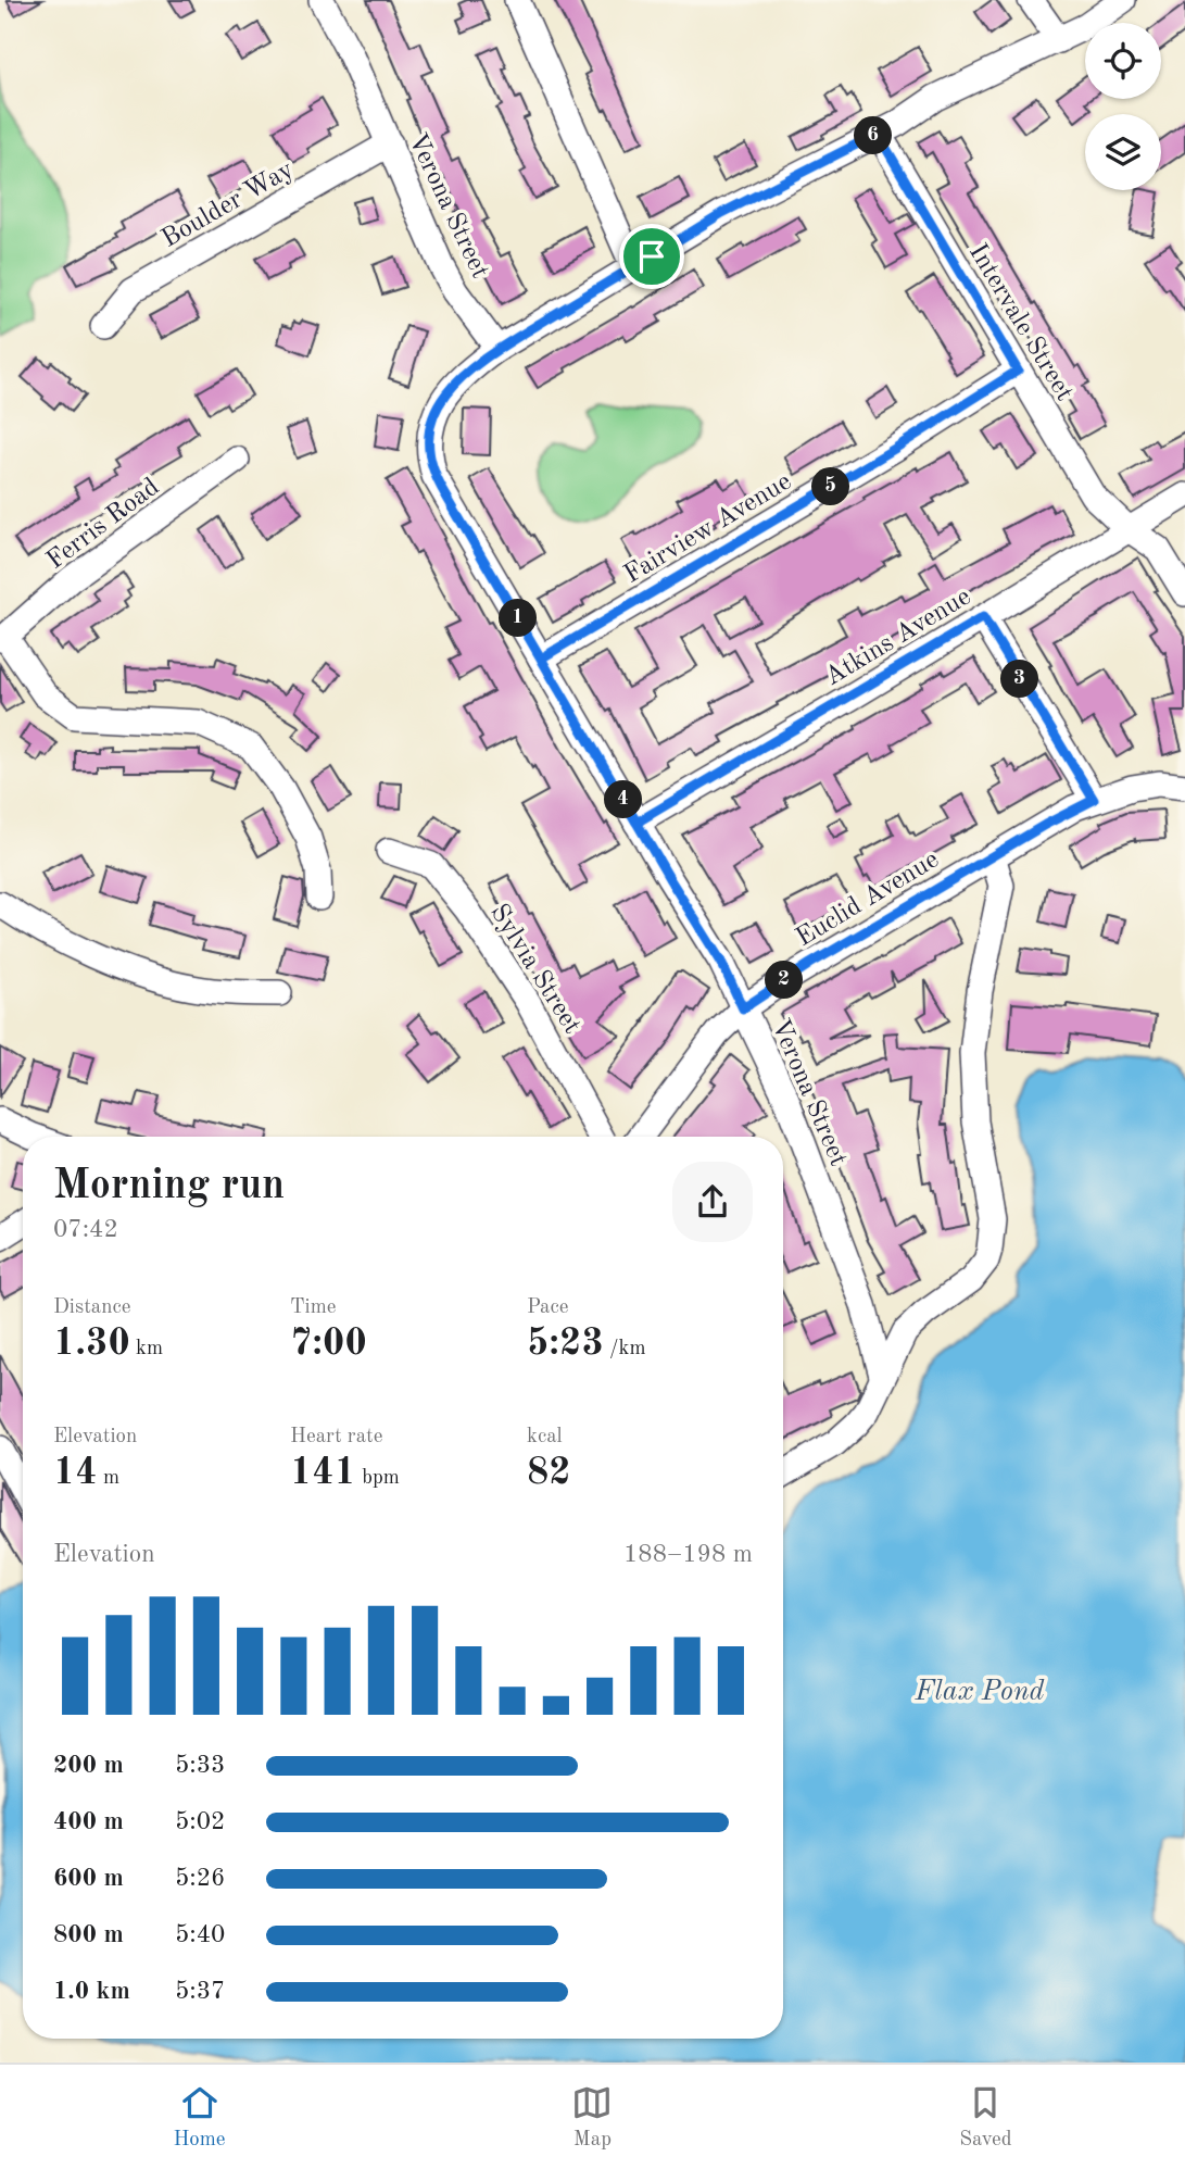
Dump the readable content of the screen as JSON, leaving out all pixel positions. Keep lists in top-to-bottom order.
{
  "streets": {
    "street": [
      "Boulder Way",
      "Verona Street",
      "Intervale Street",
      "Ferris Road",
      "Fairview Avenue",
      "Atkins Avenue",
      "Euclid Avenue",
      "Sylvia Street"
    ]
  },
  "crossings": [
    ["Boulder Way", "Verona Street"],
    ["Verona Street", "Fairview Avenue"],
    ["Verona Street", "Atkins Avenue"],
    ["Verona Street", "Euclid Avenue"],
    ["Intervale Street", "Fairview Avenue"],
    ["Intervale Street", "Atkins Avenue"]
  ],
  "water": ["Flax Pond"],
  "page": {
    "pins": [
      "6",
      "5",
      "1",
      "3",
      "4",
      "2"
    ],
    "heading": ["Morning run", "07:42"],
    "stats": [
      ["Distance", "1.30 km"],
      ["Time", "7:00"],
      ["Pace", "5:23 /km"],
      ["Elevation", "14 m"],
      ["Heart rate", "141 bpm"],
      ["kcal", "82"]
    ],
    "chart": ["Elevation", "188–198 m"],
    "list": [
      {
        "name": "200 m",
        "note": "5:33"
      },
      {
        "name": "400 m",
        "note": "5:02"
      },
      {
        "name": "600 m",
        "note": "5:26"
      },
      {
        "name": "800 m",
        "note": "5:40"
      },
      {
        "name": "1.0 km",
        "note": "5:37"
      }
    ],
    "tabs": ["Home", "Map", "Saved"]
  }
}
